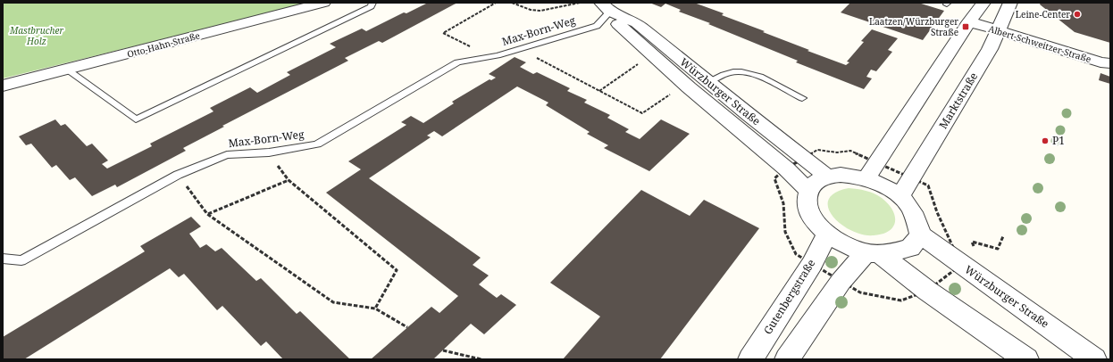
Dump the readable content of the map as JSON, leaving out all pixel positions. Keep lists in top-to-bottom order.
{
  "streets": {
    "street": [
      "Albert-Schweitzer-Straße",
      "Otto-Hahn-Straße",
      "Würzburger Straße",
      "Marktstraße",
      "Gutenbergstraße"
    ],
    "lane": ["Max-Born-Weg"]
  },
  "crossings": [
    ["Max-Born-Weg", "Würzburger Straße"],
    ["Albert-Schweitzer-Straße", "Marktstraße"],
    ["Würzburger Straße", "Marktstraße"],
    ["Würzburger Straße", "Gutenbergstraße"],
    ["Marktstraße", "Gutenbergstraße"]
  ],
  "parks": ["Mastbrucher Holz"],
  "places": {
    "other": ["Leine-Center", "P1"],
    "transit": ["Laatzen/Würzburger Straße"]
  }
}
